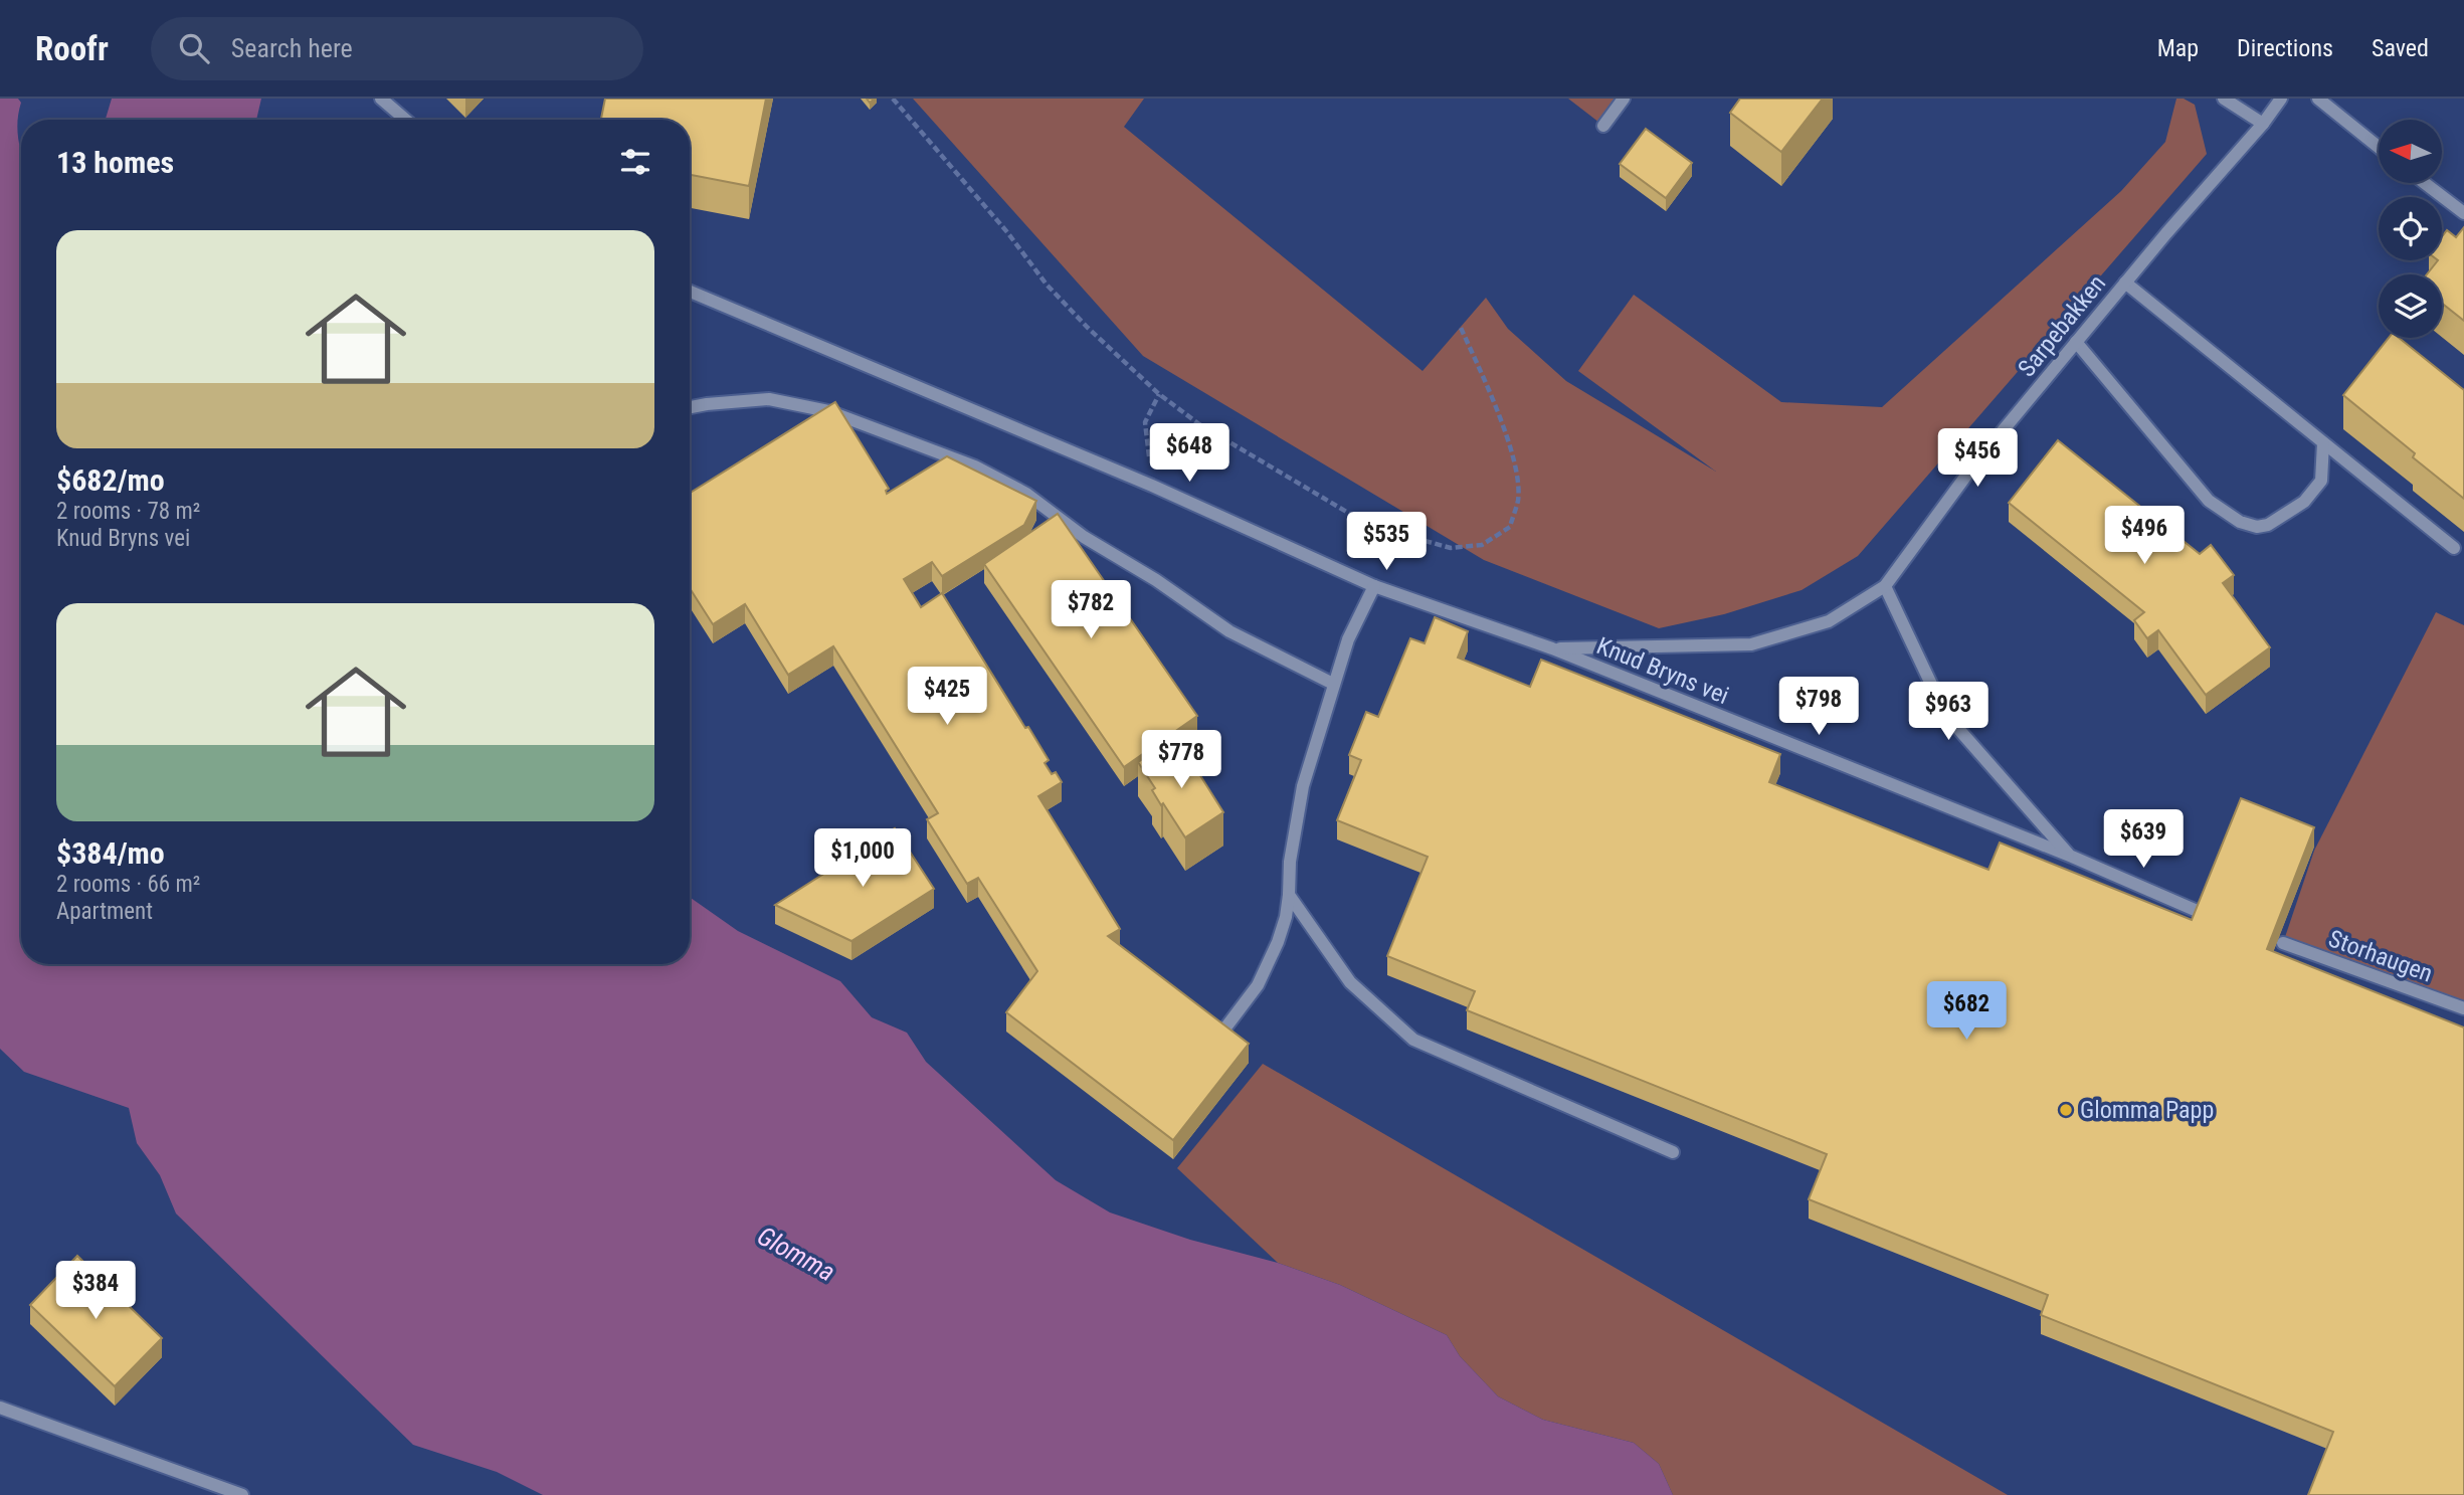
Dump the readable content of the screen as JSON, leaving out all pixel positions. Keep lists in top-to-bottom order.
{
  "streets": {
    "street": ["Sarpebakken", "Knud Bryns vei", "Storhaugen"]
  },
  "crossings": [
    ["Sarpebakken", "Knud Bryns vei"]
  ],
  "water": ["Glomma"],
  "places": ["Glomma Papp"],
  "north": "left",
  "page": {
    "header": "Roofr",
    "search": "Search here",
    "nav": ["Map", "Directions", "Saved"],
    "heading": "13 homes",
    "list": [
      {
        "name": "$682/mo",
        "note": "2 rooms · 78 m² · Knud Bryns vei"
      },
      {
        "name": "$384/mo",
        "note": "2 rooms · 66 m² · Apartment"
      }
    ],
    "price": [
      "$648",
      "$456",
      "$496",
      "$535",
      "$782",
      "$425",
      "$798",
      "$963",
      "$778",
      "$639",
      "$1,000",
      "$682",
      "$384"
    ]
  }
}
